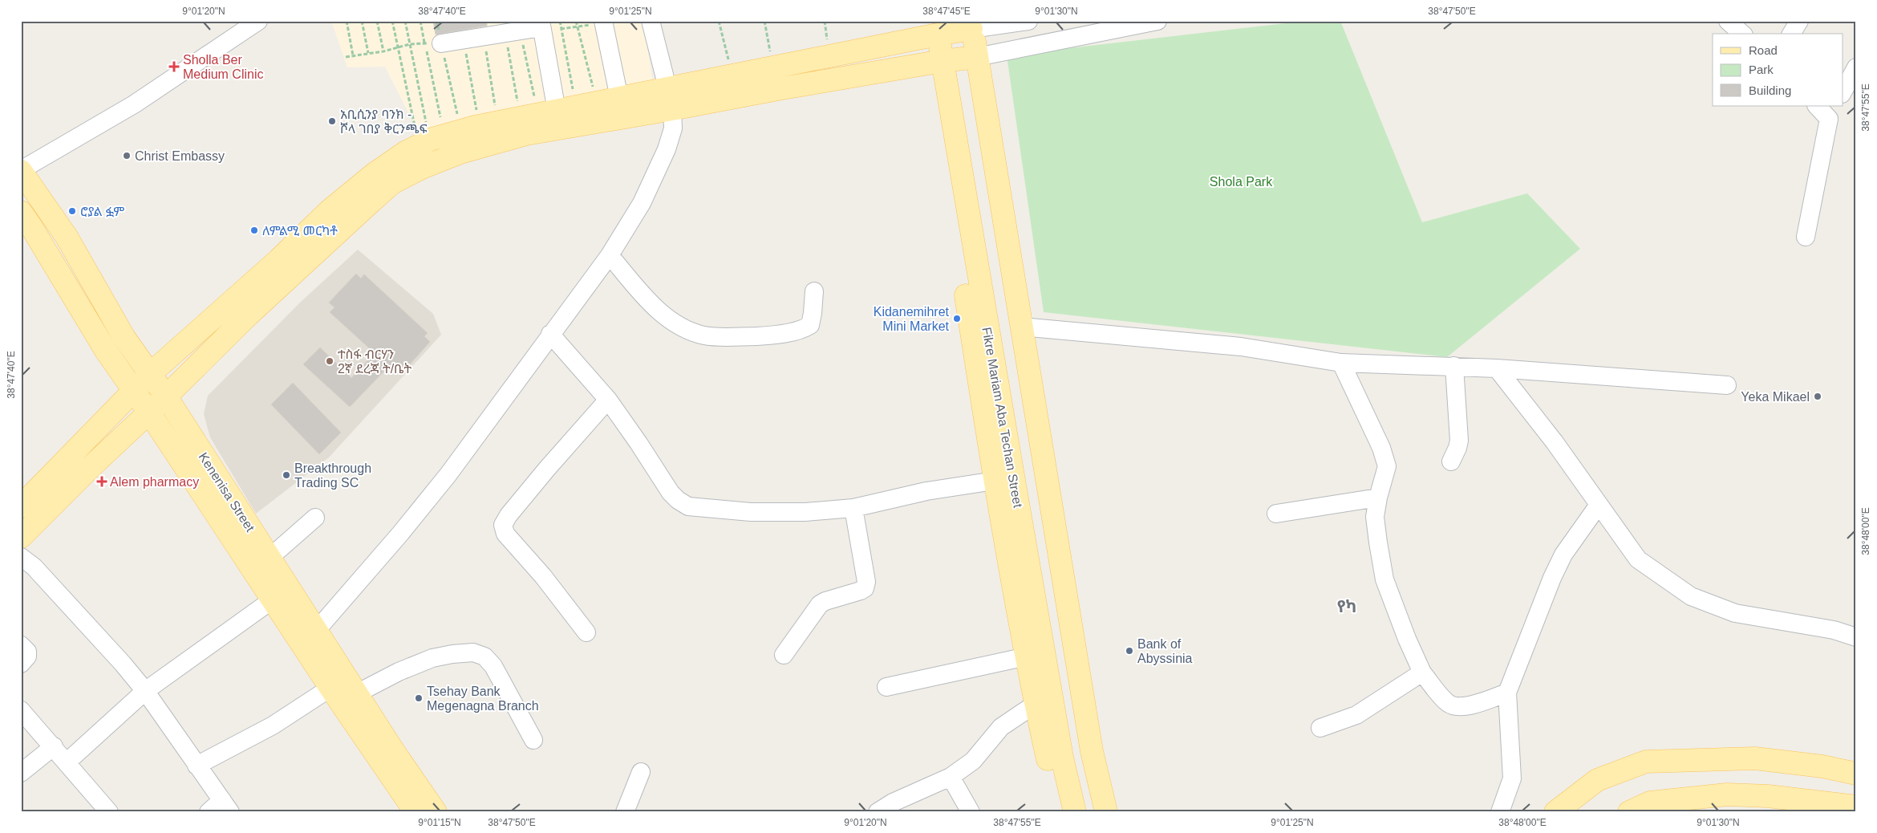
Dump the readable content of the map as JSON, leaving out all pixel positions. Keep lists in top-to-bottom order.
{
  "streets": {
    "main road": ["Fikre Mariam Aba Techan Street", "Kenenisa Street"]
  },
  "districts": ["የካ"],
  "parks": ["Shola Park"],
  "places": {
    "health": ["Sholla Ber Medium Clinic", "Alem pharmacy"],
    "other": [
      "አቢሲንያ ባንክ - ሾላ ገበያ ቅርንጫፍ",
      "Christ Embassy",
      "ሮያል ፏም",
      "ለምልሚ መርካቶ",
      "Kidanemihret Mini Market",
      "ተስፋ ብርሃን 2ኛ ደረጃ ት/ቤት",
      "Yeka Mikael",
      "Breakthrough Trading SC",
      "Bank of Abyssinia",
      "Tsehay Bank Megenagna Branch"
    ]
  },
  "legend": ["Road", "Park", "Building"],
  "coordinates": [
    "9°01'20\"N",
    "38°47'40\"E",
    "9°01'25\"N",
    "38°47'45\"E",
    "9°01'30\"N",
    "38°47'50\"E",
    "38°47'55\"E",
    "38°48'00\"E",
    "9°01'15\"N"
  ]
}
